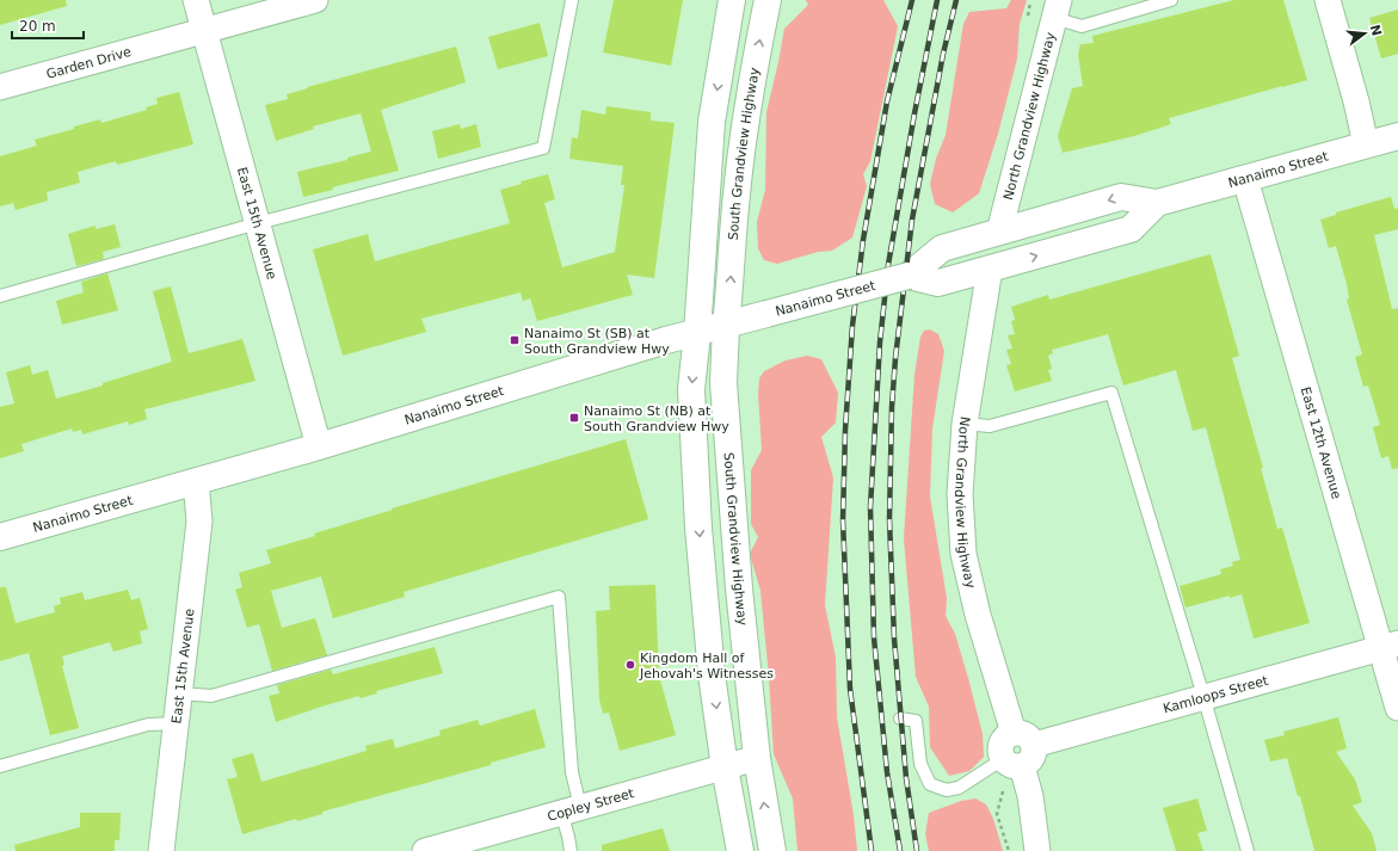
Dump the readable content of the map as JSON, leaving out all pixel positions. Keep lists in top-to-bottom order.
{
  "streets": {
    "main road": ["South Grandview Highway", "Nanaimo Street"],
    "street": [
      "Garden Drive",
      "North Grandview Highway",
      "East 15th Avenue",
      "East 12th Avenue",
      "Kamloops Street",
      "Copley Street"
    ]
  },
  "crossings": [
    ["Garden Drive", "East 15th Avenue"],
    ["North Grandview Highway", "Nanaimo Street"],
    ["North Grandview Highway", "Kamloops Street"],
    ["South Grandview Highway", "Nanaimo Street"],
    ["South Grandview Highway", "Copley Street"],
    ["Nanaimo Street", "East 15th Avenue"],
    ["Nanaimo Street", "East 12th Avenue"],
    ["East 12th Avenue", "Kamloops Street"]
  ],
  "places": {
    "transit": ["Nanaimo St (SB) at South Grandview Hwy", "Nanaimo St (NB) at South Grandview Hwy"],
    "other": ["Kingdom Hall of Jehovah's Witnesses"]
  },
  "scale_bar": "20 m",
  "north": "right"
}
